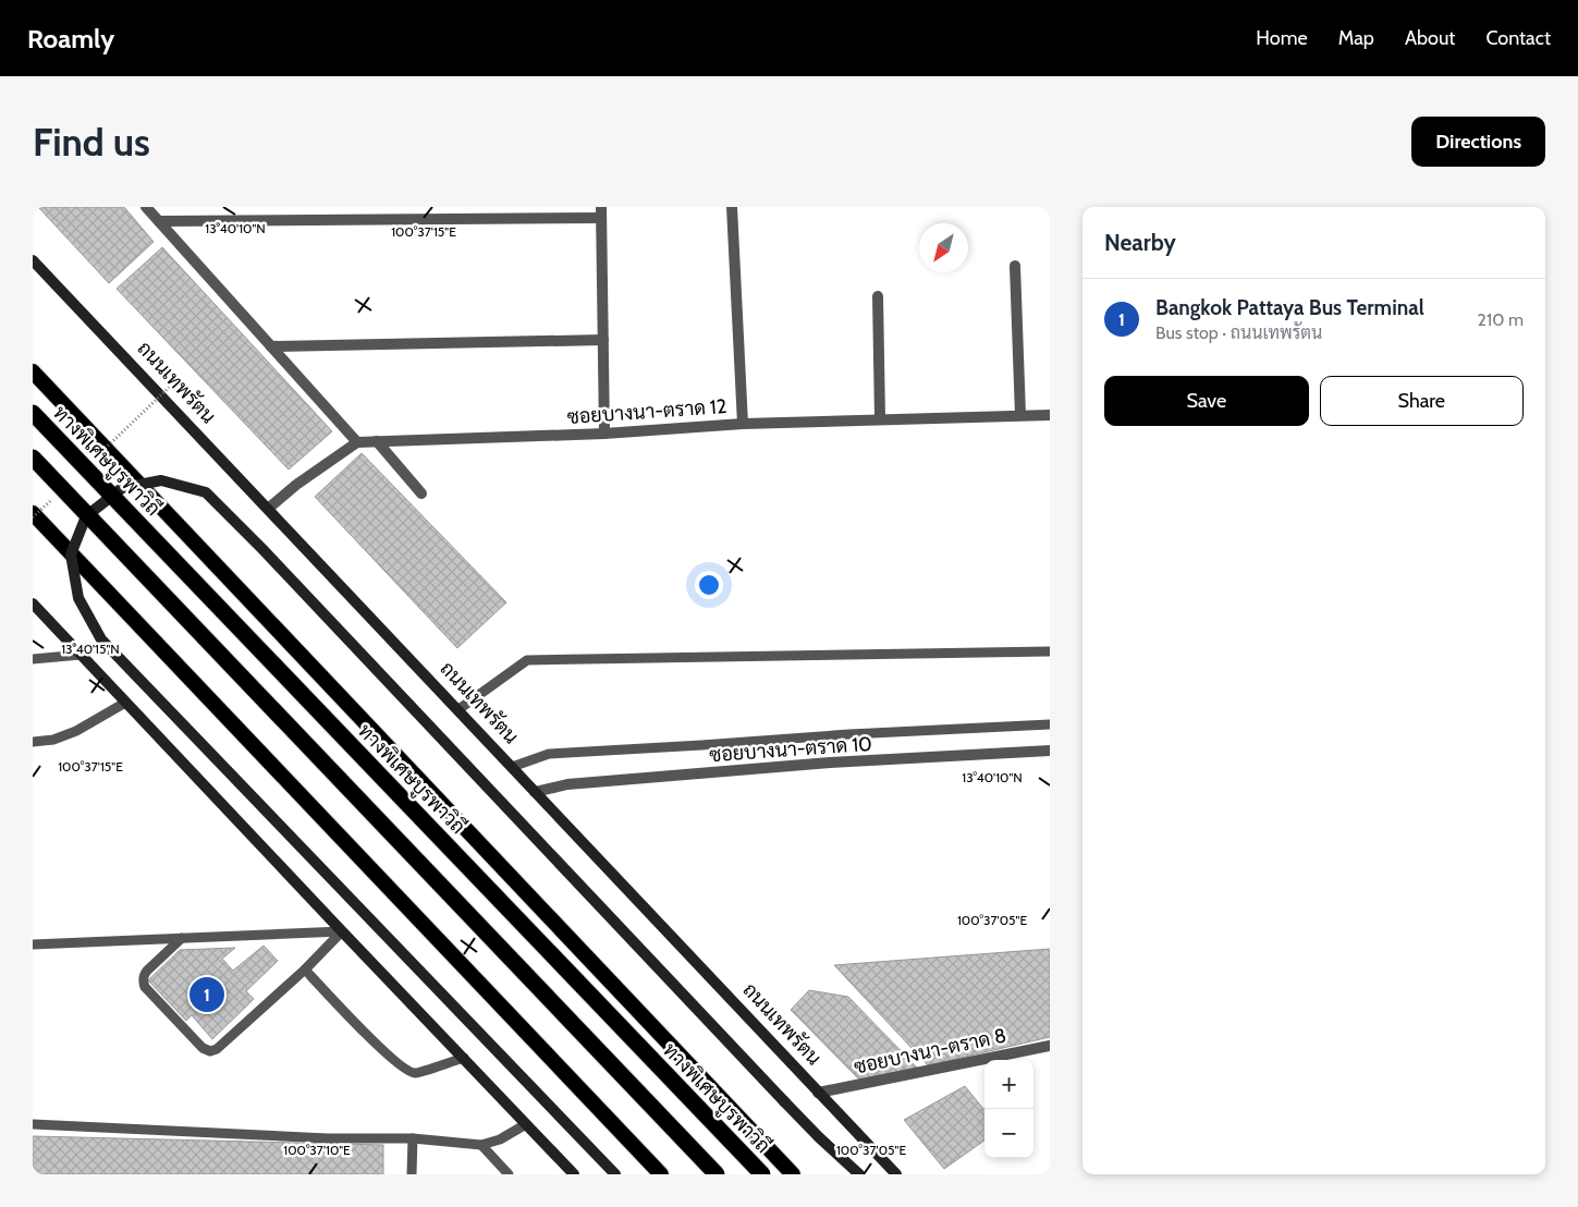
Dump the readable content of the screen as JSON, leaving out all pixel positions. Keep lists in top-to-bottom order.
{
  "streets": {
    "highway": ["ทางพิเศษบูรพาวิถี"],
    "main road": ["ถนนเทพรัตน"],
    "street": ["ซอยบางนา-ตราด 12", "ซอยบางนา-ตราด 10", "ซอยบางนา-ตราด 8"]
  },
  "crossings": [
    ["ถนนเทพรัตน", "ซอยบางนา-ตราด 10"],
    ["ถนนเทพรัตน", "ซอยบางนา-ตราด 8"]
  ],
  "north": "bottom left",
  "page": {
    "header": "Roamly",
    "nav": [
      "Home",
      "Map",
      "About",
      "Contact"
    ],
    "buttons": [
      "Directions",
      ["Save", "Share"]
    ],
    "title": "Find us",
    "heading": "Nearby",
    "list": [
      {
        "mark": "1",
        "name": "Bangkok Pattaya Bus Terminal",
        "note": "Bus stop · ถนนเทพรัตน",
        "value": "210 m"
      }
    ],
    "pins": "1",
    "map_buttons": ["+", "−"]
  },
  "coordinates": [
    "13°40'10\"N",
    "100°37'15\"E",
    "13°40'15\"N",
    "100°37'05\"E",
    "100°37'10\"E"
  ]
}
